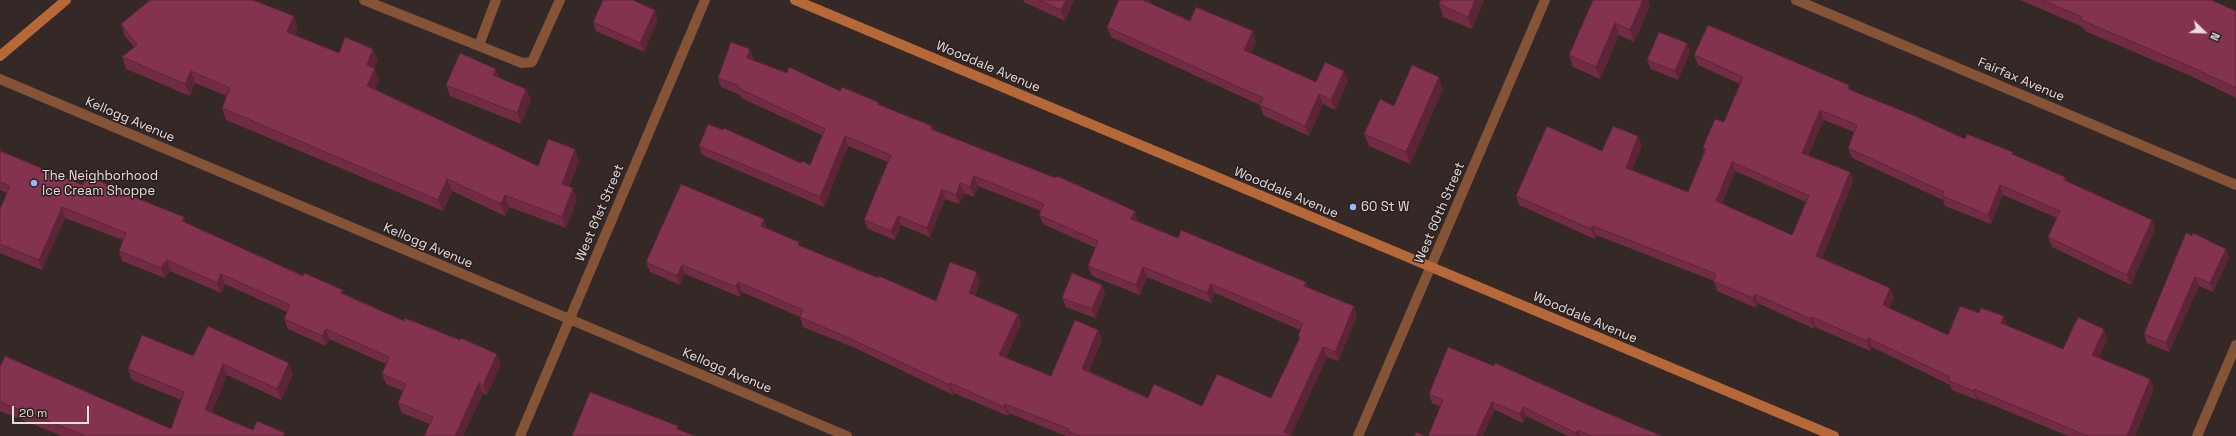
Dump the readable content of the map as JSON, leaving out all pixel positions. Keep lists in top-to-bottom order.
{
  "streets": {
    "street": [
      "Wooddale Avenue",
      "Fairfax Avenue",
      "Kellogg Avenue",
      "West 61st Street",
      "West 60th Street"
    ]
  },
  "crossings": [
    ["Wooddale Avenue", "West 60th Street"],
    ["Kellogg Avenue", "West 61st Street"]
  ],
  "places": ["The Neighborhood Ice Cream Shoppe", "60 St W"],
  "scale_bar": "20 m",
  "north": "bottom right"
}
